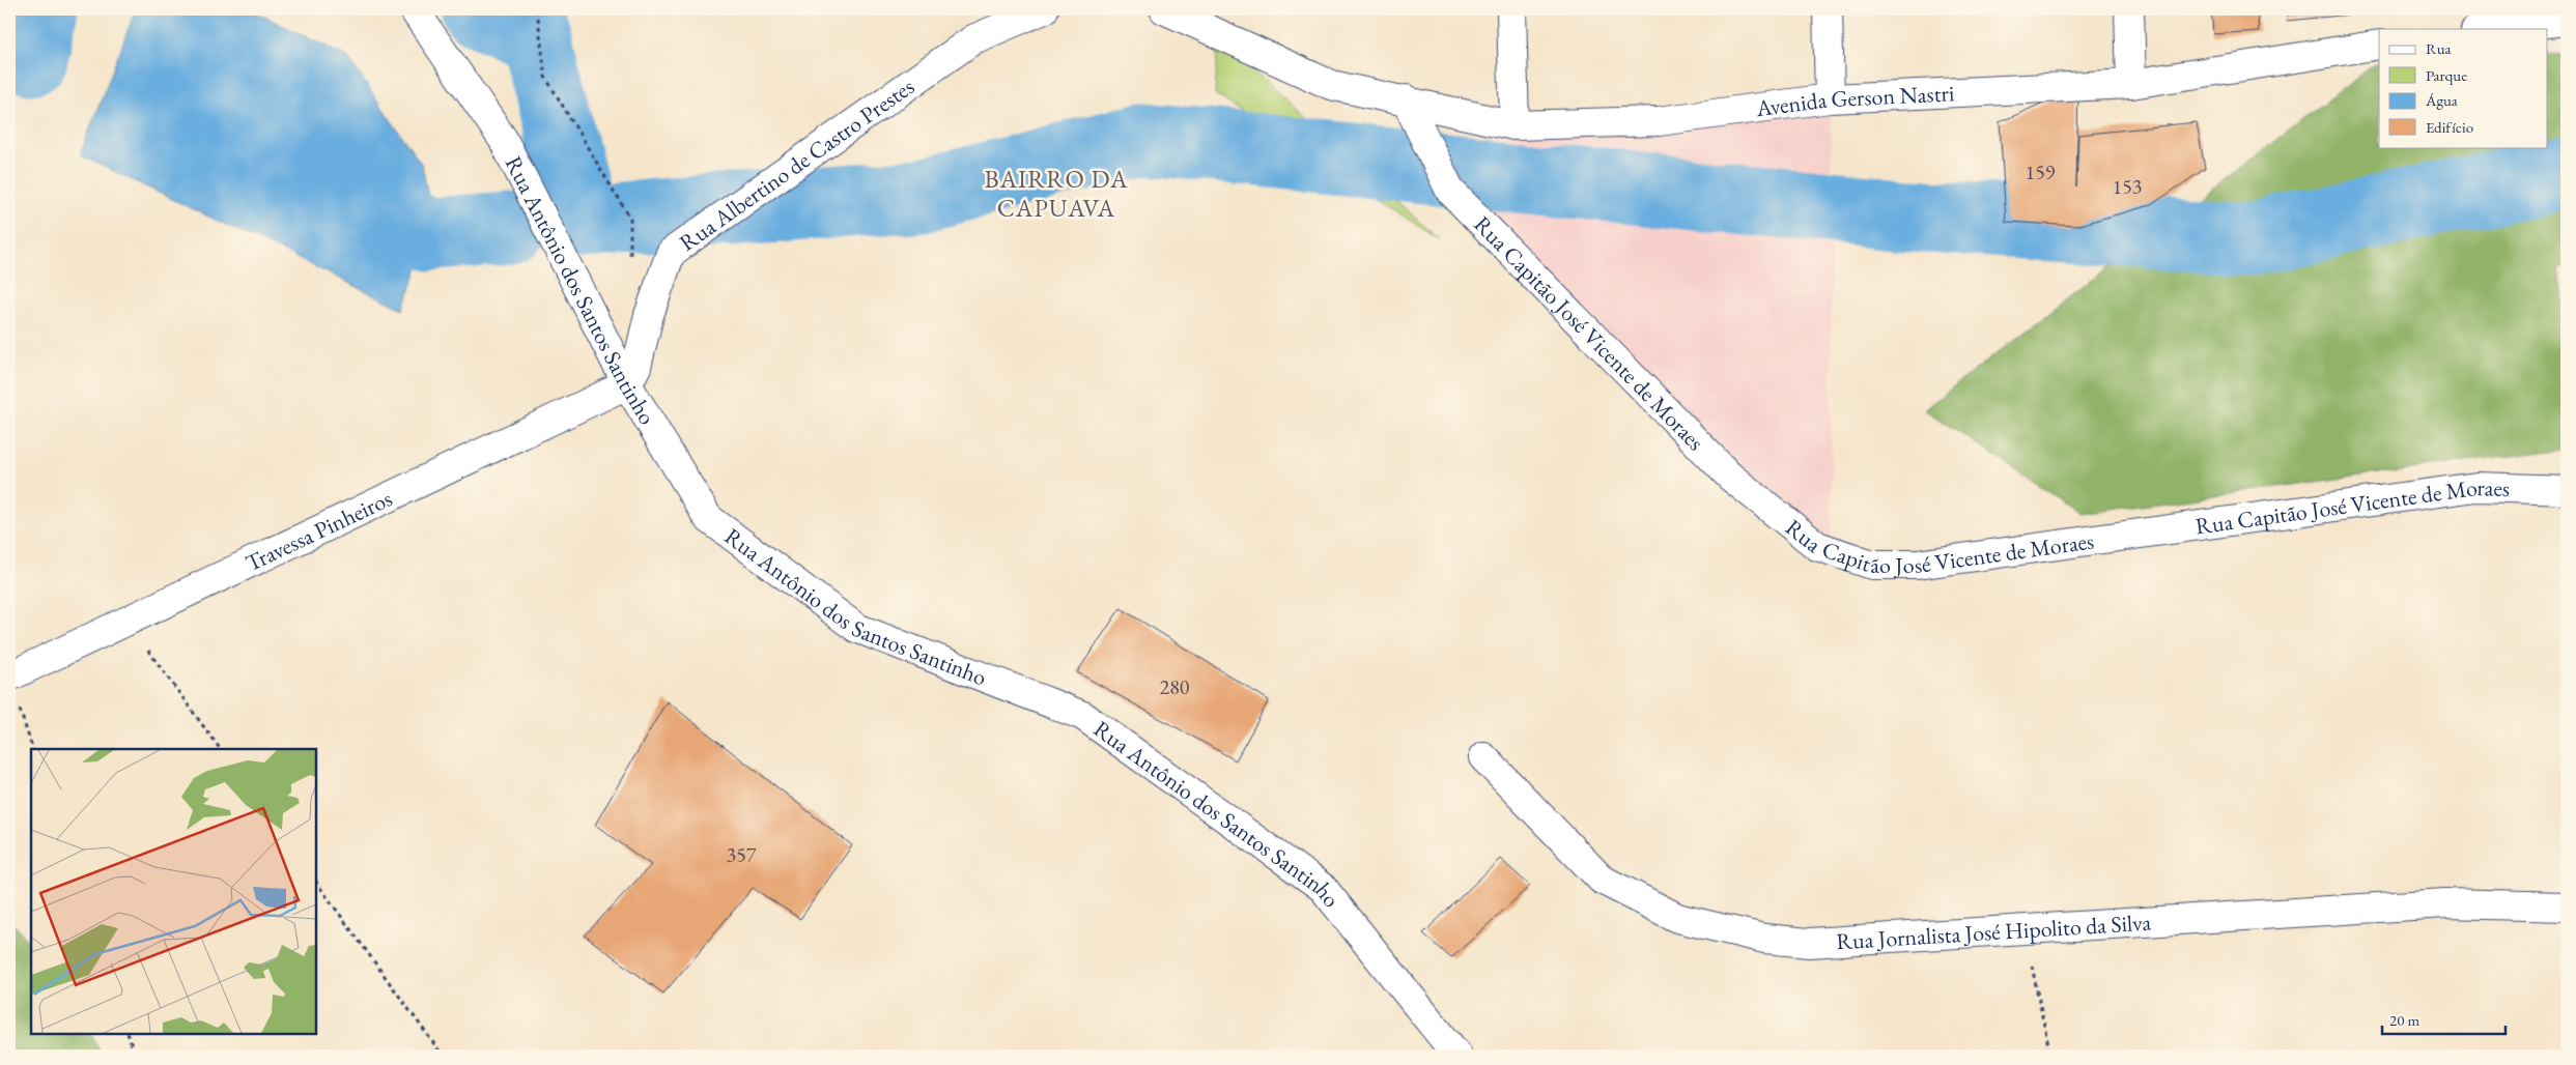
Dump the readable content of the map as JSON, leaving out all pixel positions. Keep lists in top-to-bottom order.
{
  "streets": {
    "street": [
      "Avenida Gerson Nastri",
      "Rua Albertino de Castro Prestes",
      "Rua Antônio dos Santos Santinho",
      "Rua Capitão José Vicente de Moraes",
      "Travessa Pinheiros",
      "Rua Jornalista José Hipolito da Silva"
    ]
  },
  "crossings": [
    ["Avenida Gerson Nastri", "Rua Capitão José Vicente de Moraes"],
    ["Rua Albertino de Castro Prestes", "Rua Antônio dos Santos Santinho"],
    ["Rua Albertino de Castro Prestes", "Travessa Pinheiros"],
    ["Rua Antônio dos Santos Santinho", "Travessa Pinheiros"]
  ],
  "districts": ["BAIRRO DA CAPUAVA"],
  "house_numbers": [
    "159",
    "153",
    "280",
    "357"
  ],
  "legend": [
    "Rua",
    "Parque",
    "Água",
    "Edifício"
  ],
  "scale_bar": "20 m"
}
